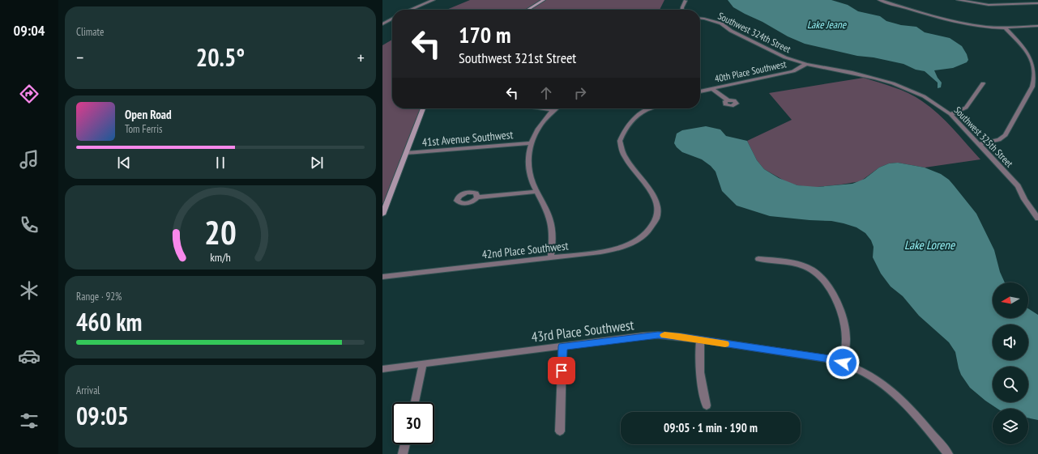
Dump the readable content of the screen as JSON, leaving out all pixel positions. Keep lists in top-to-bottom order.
{
  "streets": {
    "street": [
      "Southwest 324th Street",
      "40th Place Southwest",
      "Southwest 325th Street",
      "41st Avenue Southwest",
      "42nd Place Southwest",
      "43rd Place Southwest"
    ]
  },
  "crossings": [
    ["Southwest 324th Street", "40th Place Southwest"],
    ["Southwest 324th Street", "Southwest 325th Street"],
    ["40th Place Southwest", "Southwest 325th Street"]
  ],
  "water": ["Lake Jeane", "Lake Lorene"],
  "north": "left",
  "page": {
    "tabs": "09:04",
    "tile": [
      "Climate",
      ["Range · 92%", "460 km"],
      ["Arrival", "09:05"]
    ],
    "turn": ["170 m", "Southwest 321st Street"],
    "heat": ["−", "20.5°", "+"],
    "song": ["Open Road", "Tom Ferris"],
    "limit": "30",
    "trip": "09:05 · 1 min · 190 m",
    "gauge": ["20", "km/h"]
  }
}
